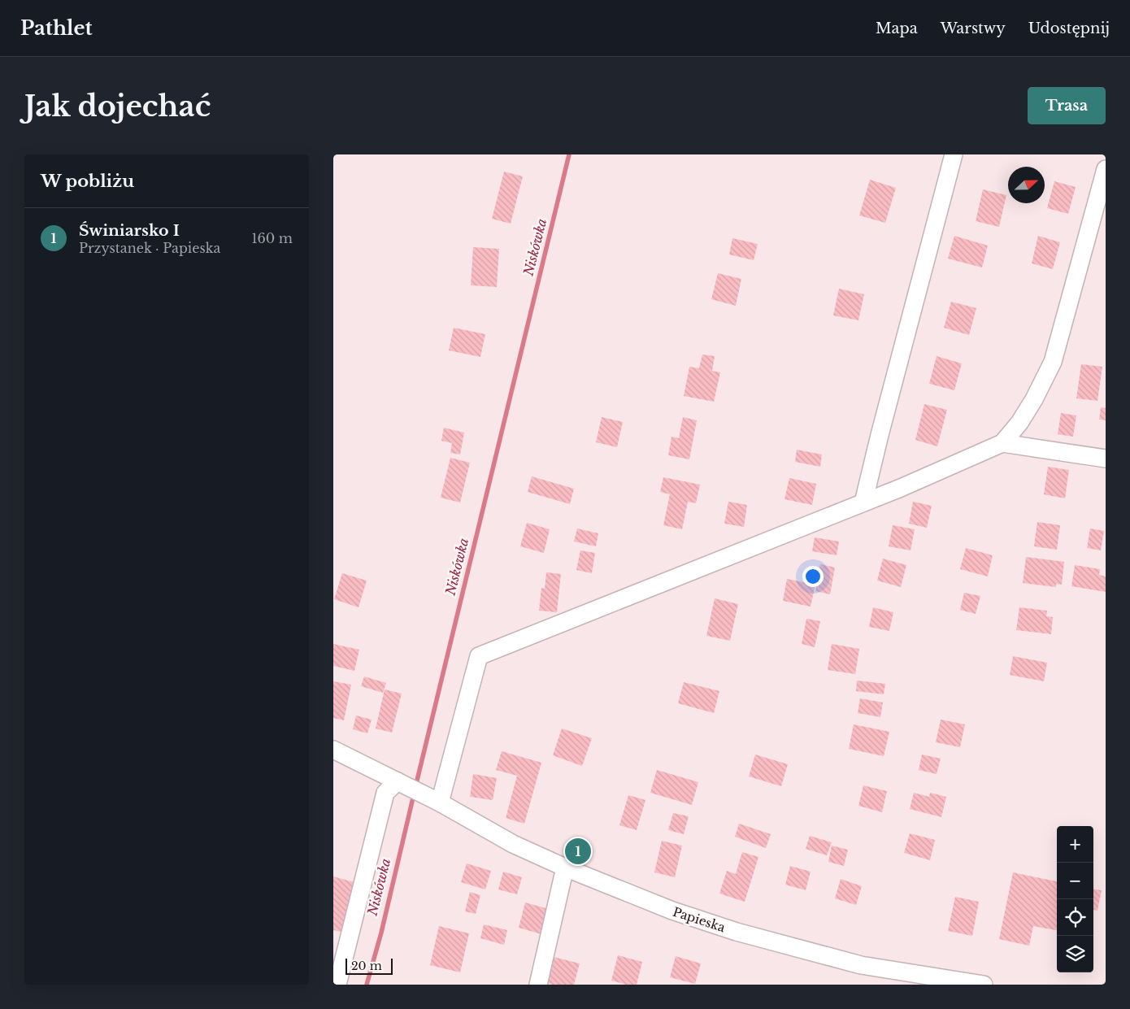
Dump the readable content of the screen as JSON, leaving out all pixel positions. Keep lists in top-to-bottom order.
{
  "streets": {
    "street": ["Papieska"]
  },
  "water": ["Niskówka"],
  "scale_bar": "20 m",
  "north": "right",
  "page": {
    "header": "Pathlet",
    "nav": ["Mapa", "Warstwy", "Udostępnij"],
    "buttons": "Trasa",
    "title": "Jak dojechać",
    "heading": "W pobliżu",
    "list": [
      {
        "mark": "1",
        "name": "Świniarsko I",
        "note": "Przystanek · Papieska",
        "value": "160 m"
      }
    ],
    "map_buttons": ["+", "−"],
    "pins": "1",
    "scale": "20 m"
  }
}
